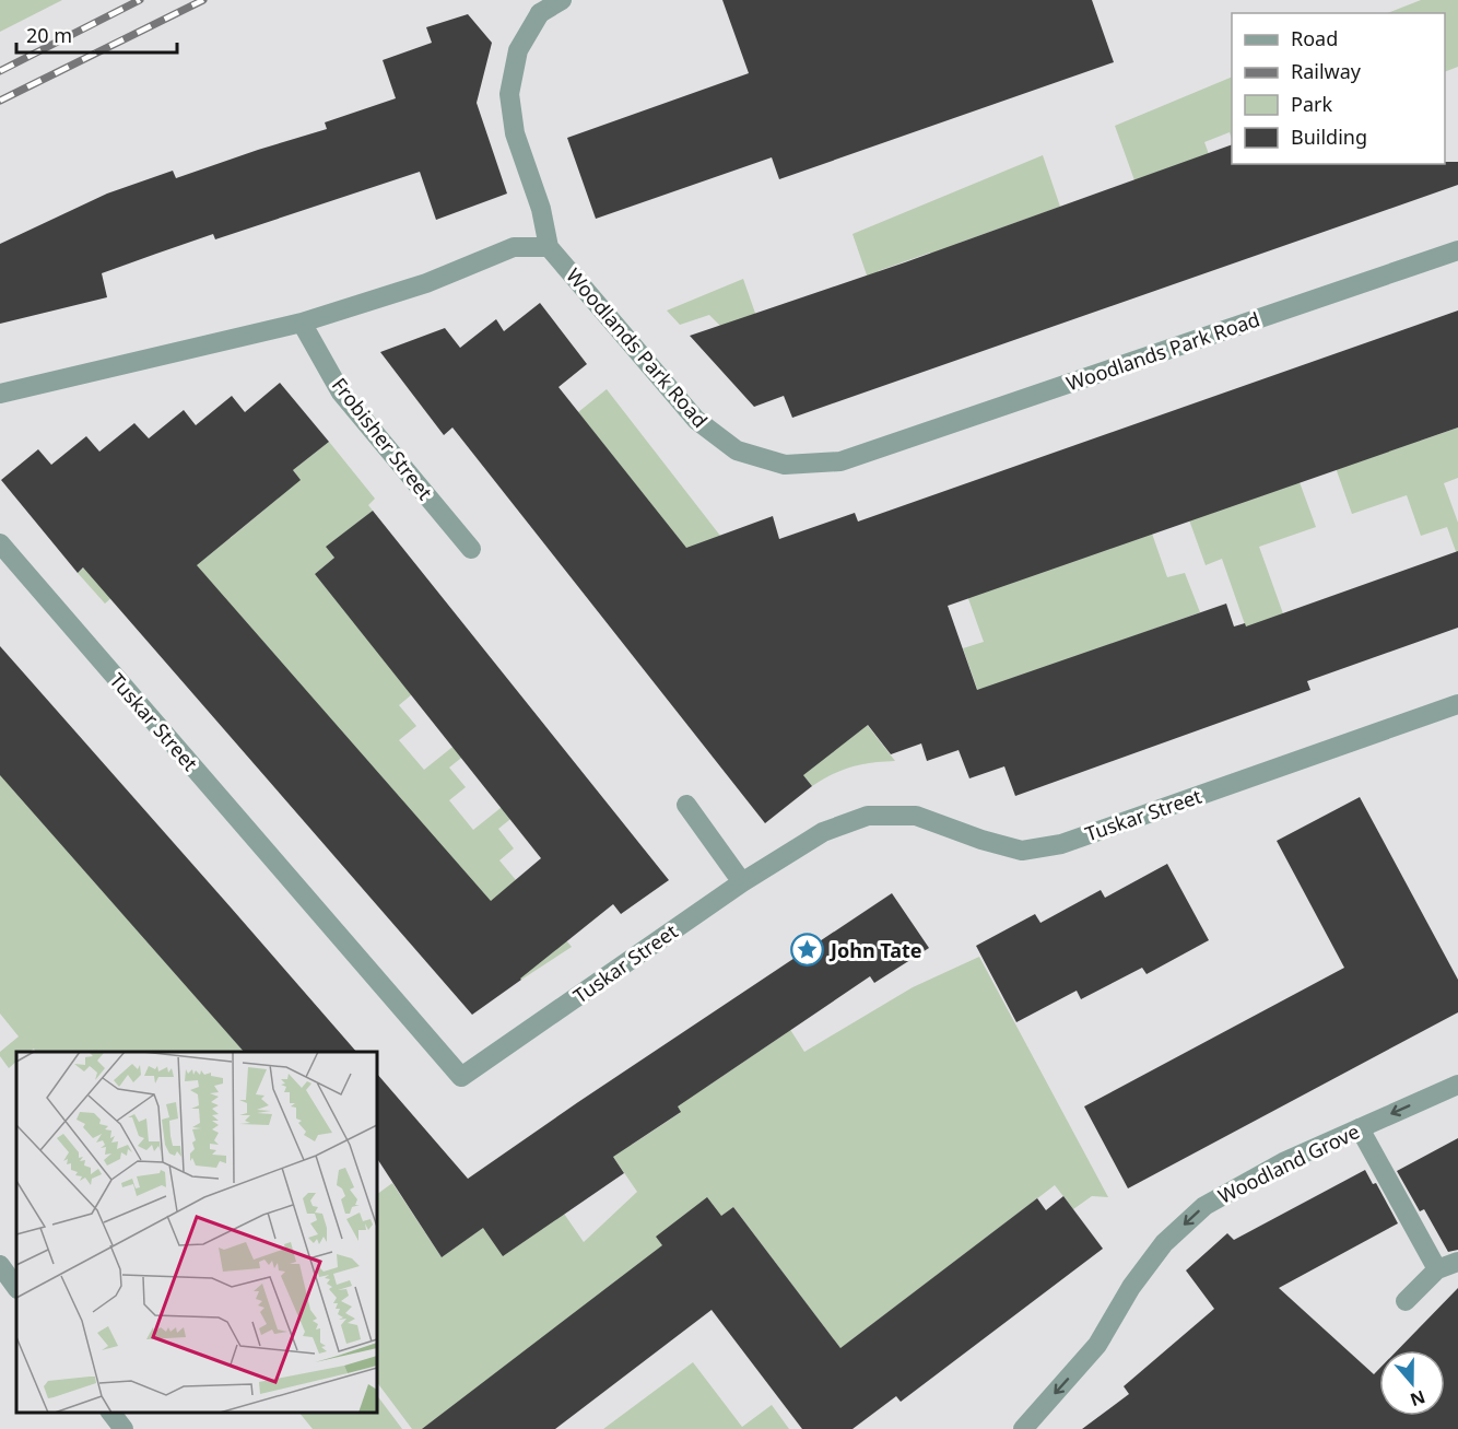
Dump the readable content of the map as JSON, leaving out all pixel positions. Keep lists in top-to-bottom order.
{
  "streets": {
    "street": [
      "Woodlands Park Road",
      "Frobisher Street",
      "Tuskar Street",
      "Woodland Grove"
    ]
  },
  "one_way": ["Woodland Grove"],
  "places": {
    "place": ["John Tate"]
  },
  "legend": [
    "Road",
    "Railway",
    "Park",
    "Building"
  ],
  "scale_bar": "20 m",
  "north": "bottom"
}
